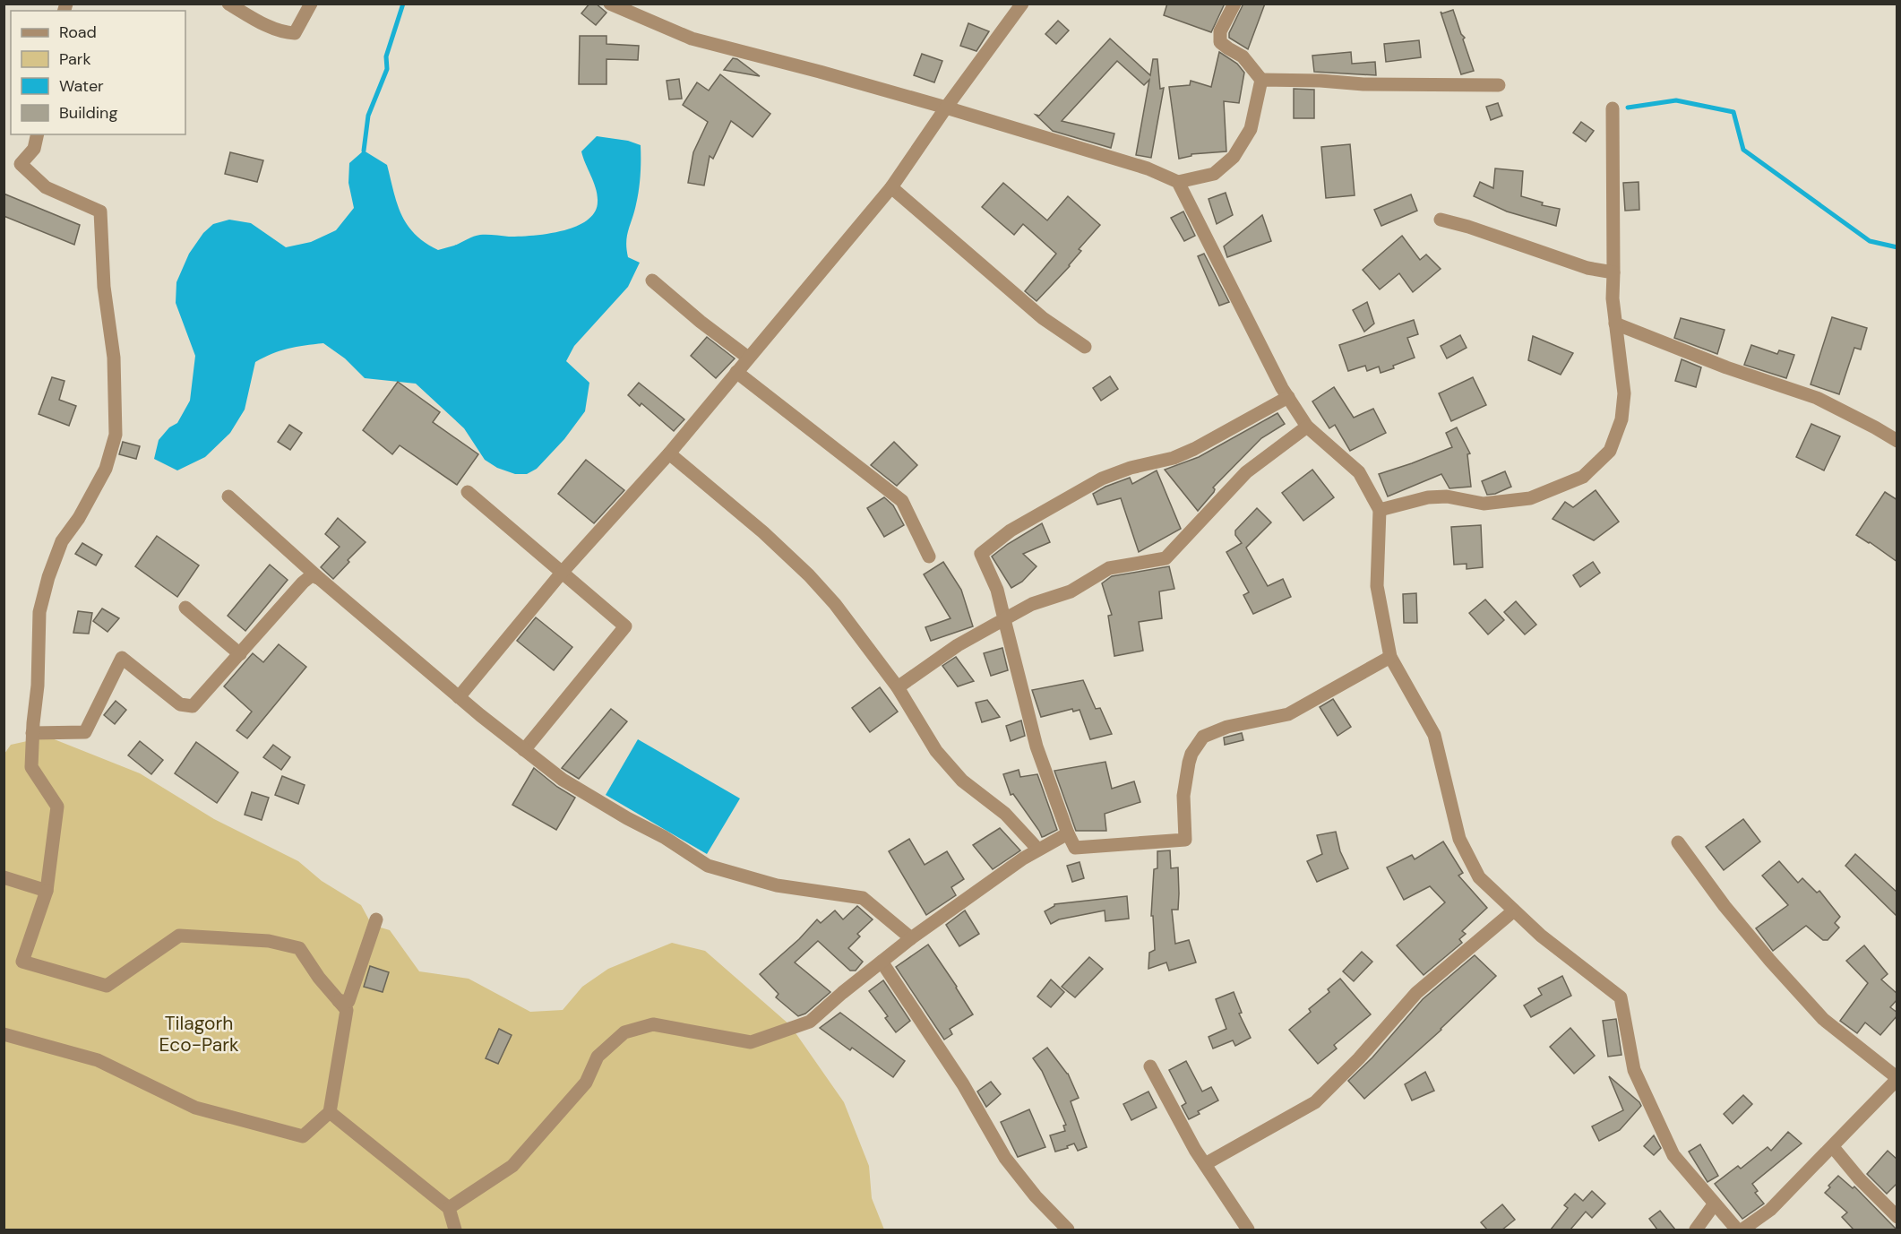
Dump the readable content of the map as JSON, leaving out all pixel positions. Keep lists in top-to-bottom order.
{
  "parks": ["Tilagorh Eco-Park"],
  "legend": [
    "Road",
    "Park",
    "Water",
    "Building"
  ]
}
